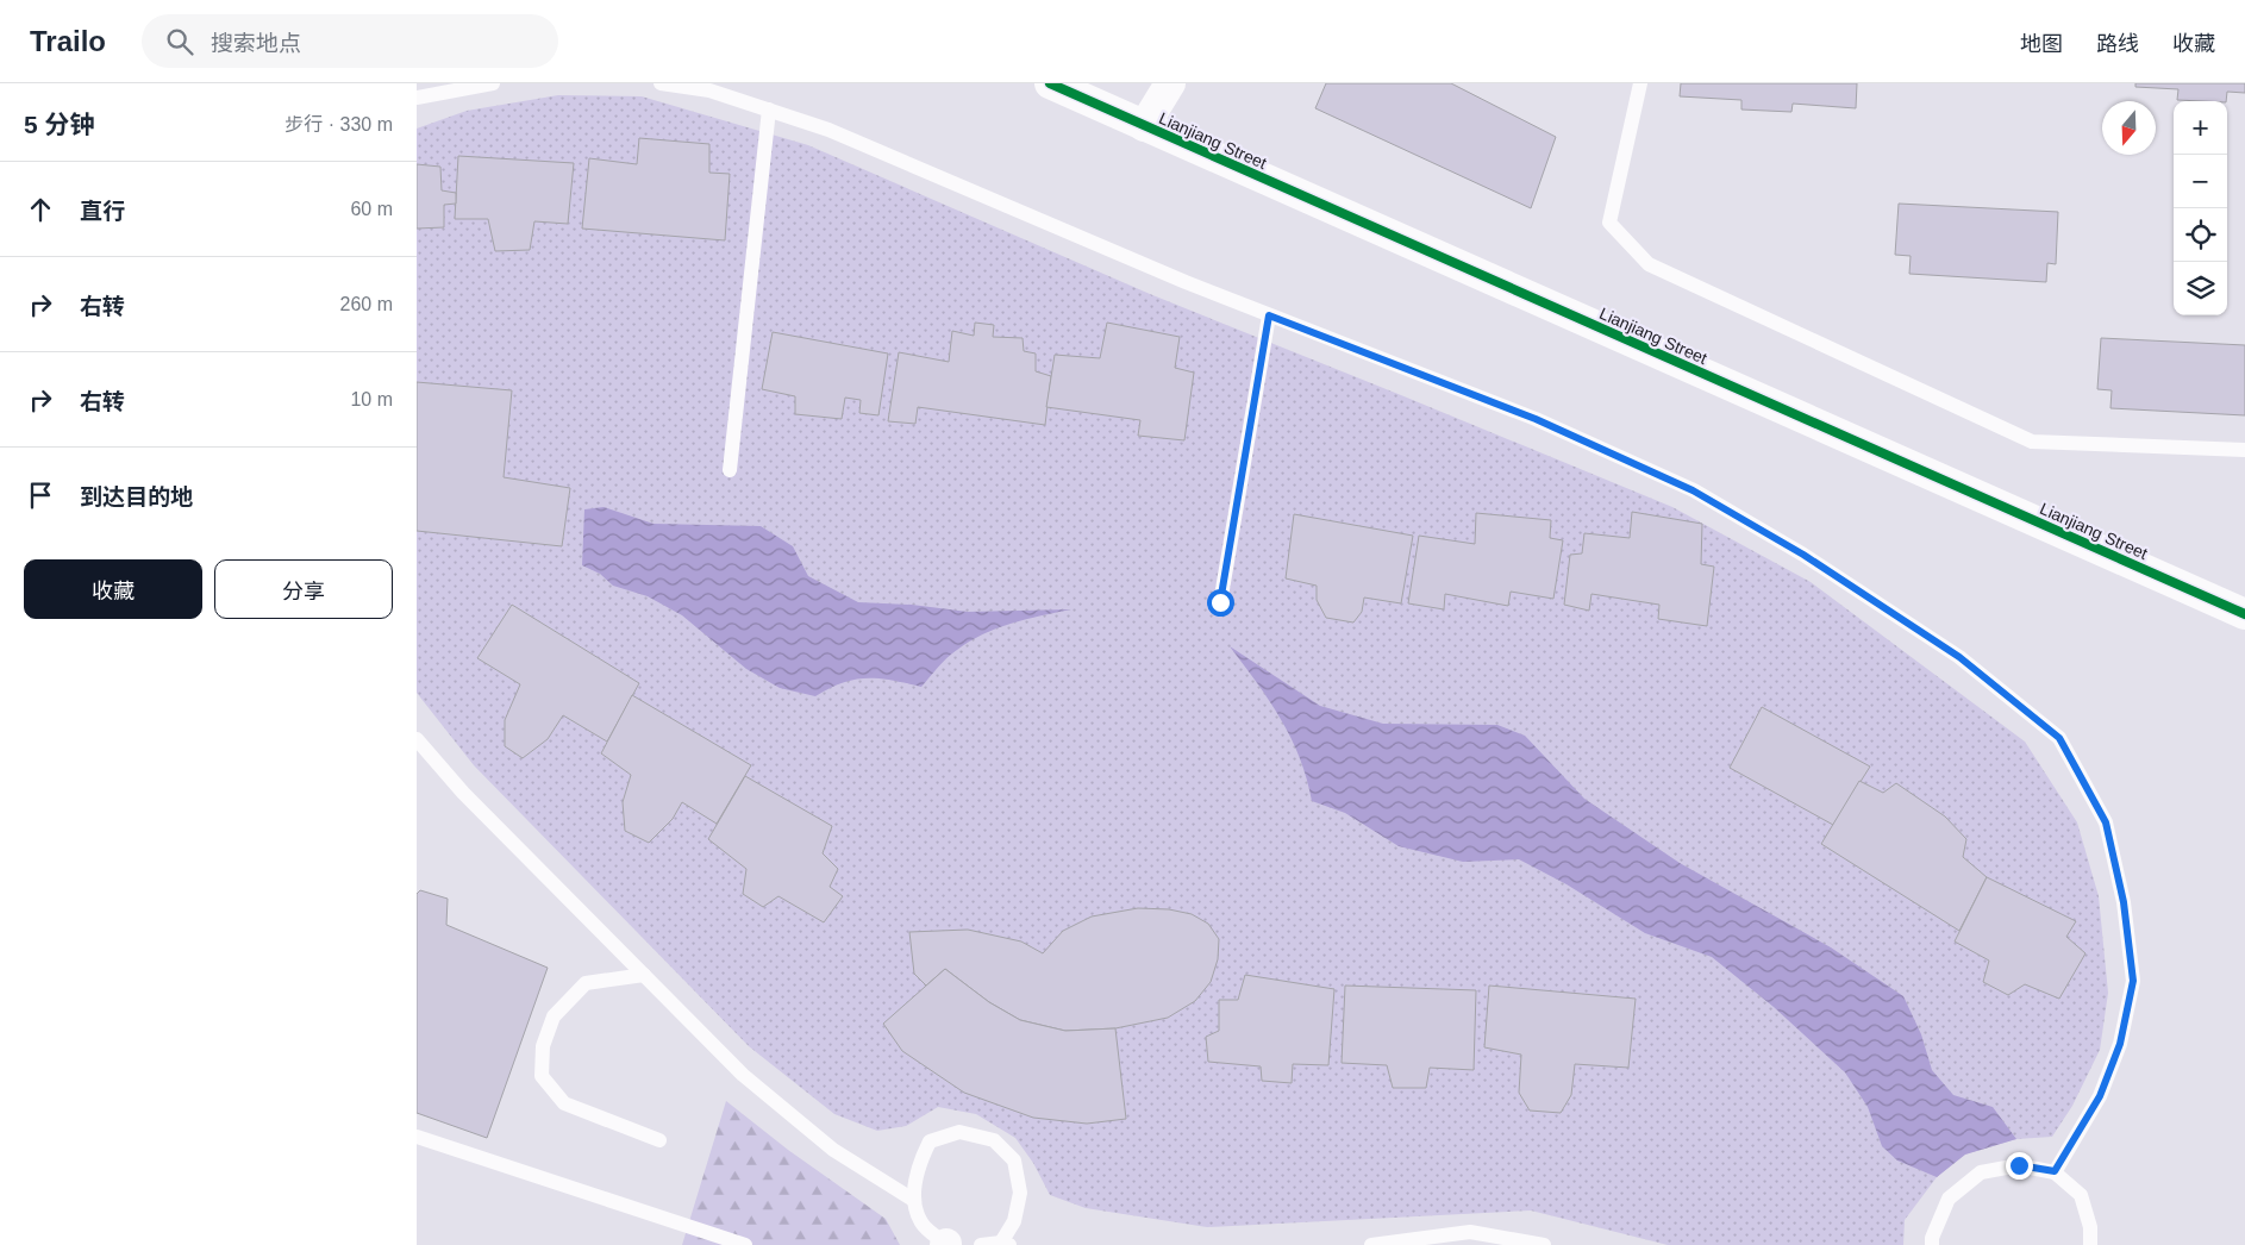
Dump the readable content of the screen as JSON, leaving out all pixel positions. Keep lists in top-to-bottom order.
{
  "streets": {
    "street": ["Lianjiang Street"]
  },
  "north": "bottom",
  "page": {
    "header": "Trailo",
    "search": "搜索地点",
    "nav": ["地图", "路线", "收藏"],
    "heading": ["5 分钟", "步行 · 330 m"],
    "map_buttons": ["+", "−"],
    "list": [
      ["直行", "60 m"],
      ["右转", "260 m"],
      ["右转", "10 m"],
      "到达目的地"
    ],
    "buttons": ["收藏", "分享"]
  }
}
